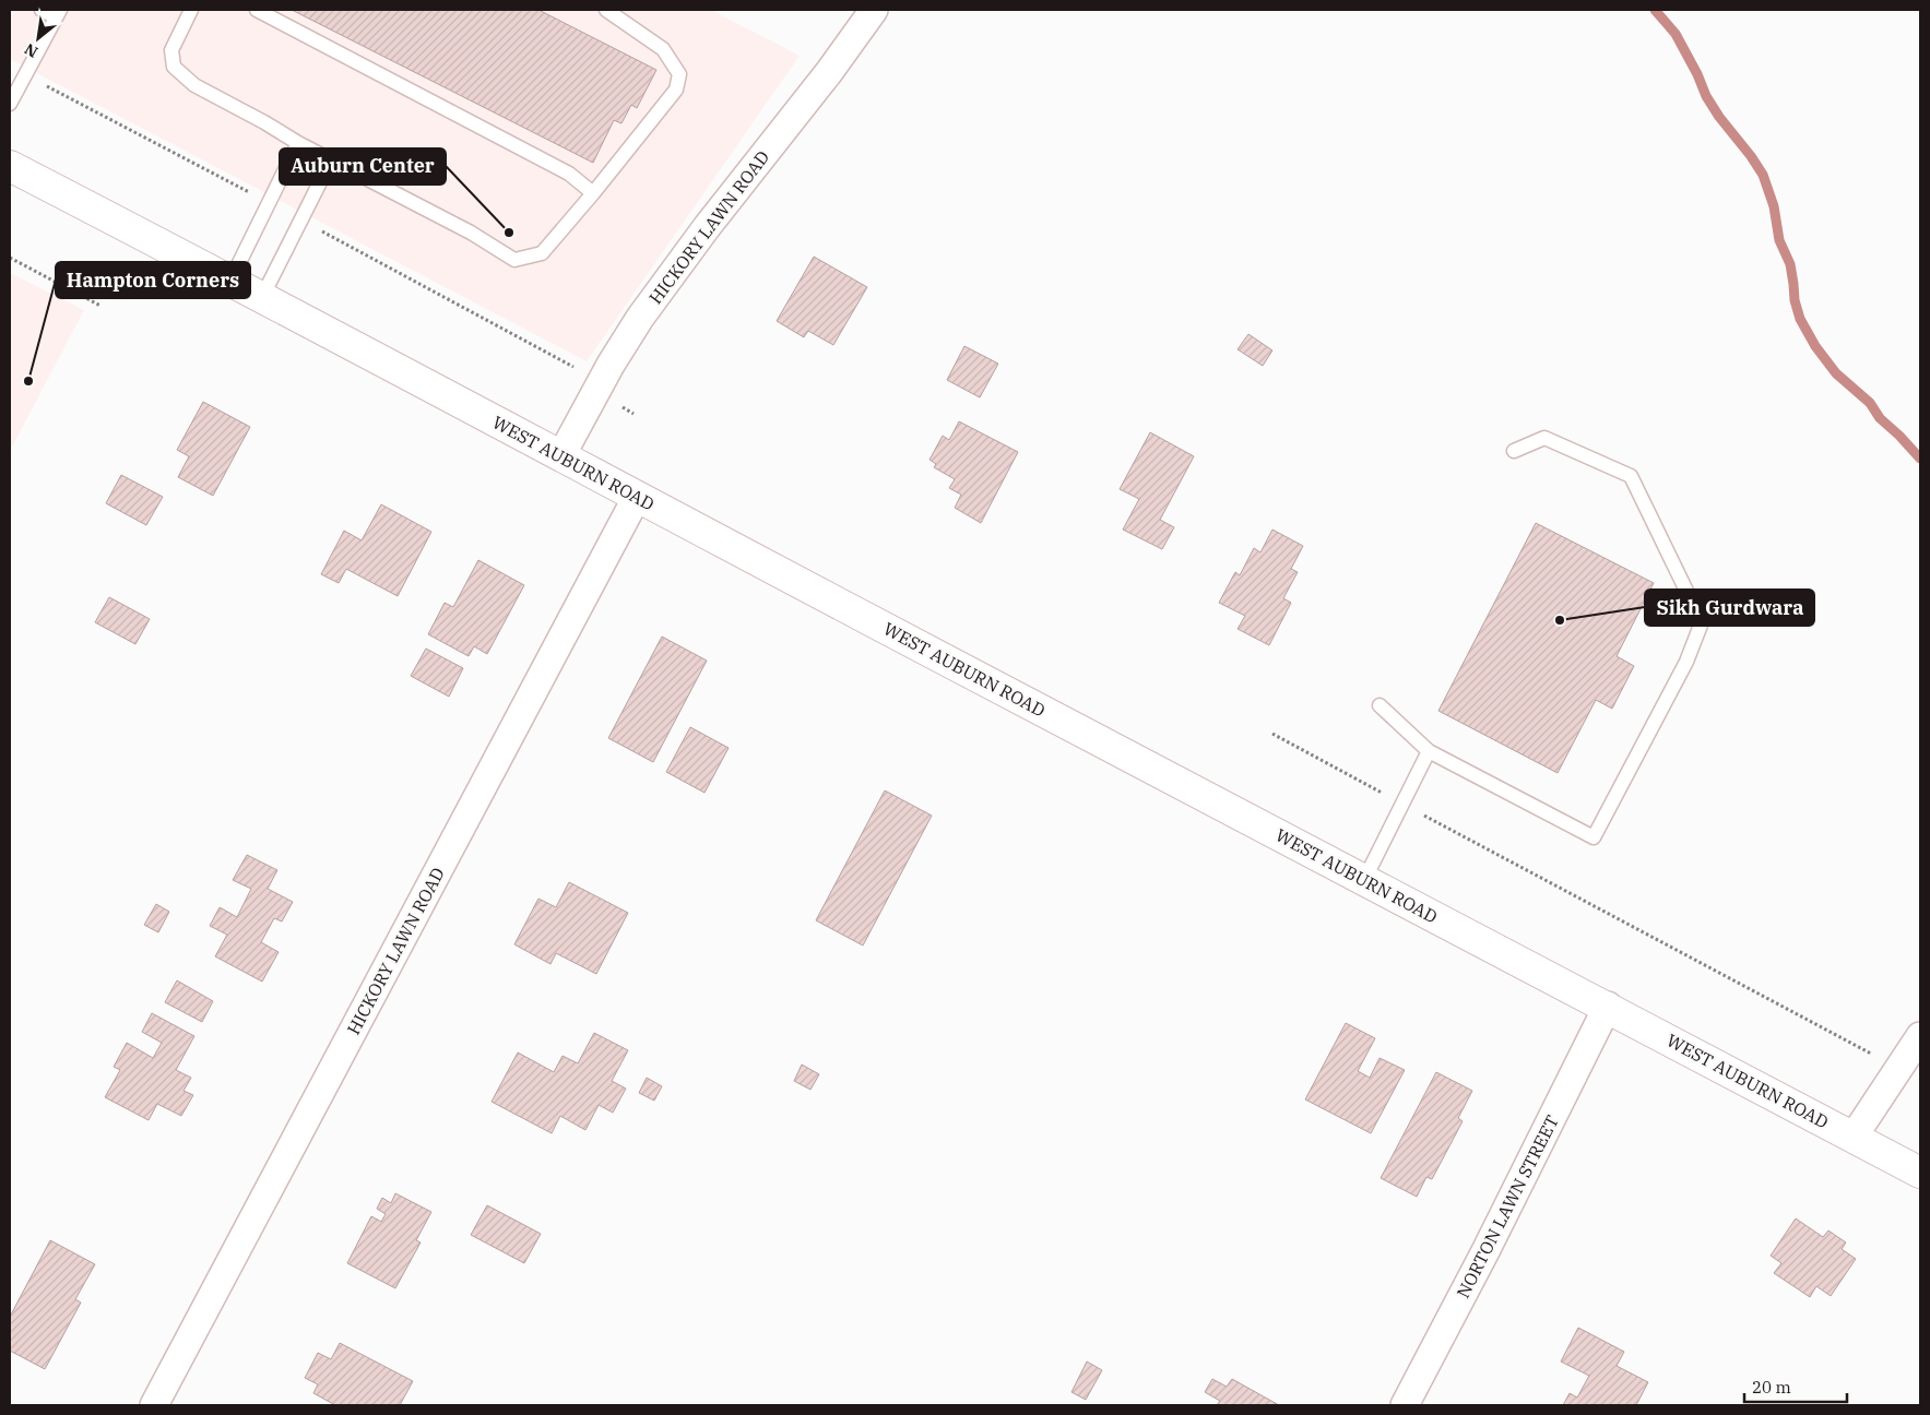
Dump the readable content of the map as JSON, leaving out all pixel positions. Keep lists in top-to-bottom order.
{
  "streets": {
    "main road": ["WEST AUBURN ROAD"],
    "street": ["HICKORY LAWN ROAD", "NORTON LAWN STREET"]
  },
  "crossings": [
    ["HICKORY LAWN ROAD", "WEST AUBURN ROAD"],
    ["WEST AUBURN ROAD", "NORTON LAWN STREET"]
  ],
  "places": ["Auburn Center", "Hampton Corners", "Sikh Gurdwara"],
  "scale_bar": "20 m",
  "north": "bottom left"
}
